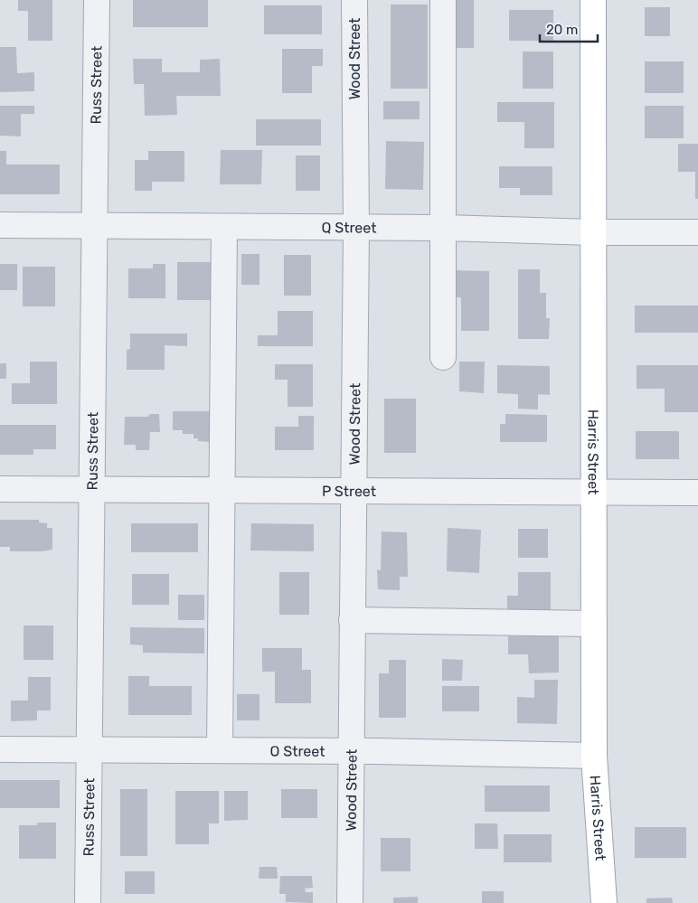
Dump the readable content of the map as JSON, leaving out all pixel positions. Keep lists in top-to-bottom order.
{
  "streets": {
    "main road": ["Harris Street"],
    "street": [
      "Wood Street",
      "Russ Street",
      "Q Street",
      "P Street",
      "O Street"
    ]
  },
  "crossings": [
    ["Wood Street", "Q Street"],
    ["Wood Street", "P Street"],
    ["Wood Street", "O Street"],
    ["Russ Street", "Q Street"],
    ["Russ Street", "P Street"],
    ["Russ Street", "O Street"],
    ["Q Street", "Harris Street"],
    ["Harris Street", "P Street"],
    ["Harris Street", "O Street"]
  ],
  "scale_bar": "20 m"
}
